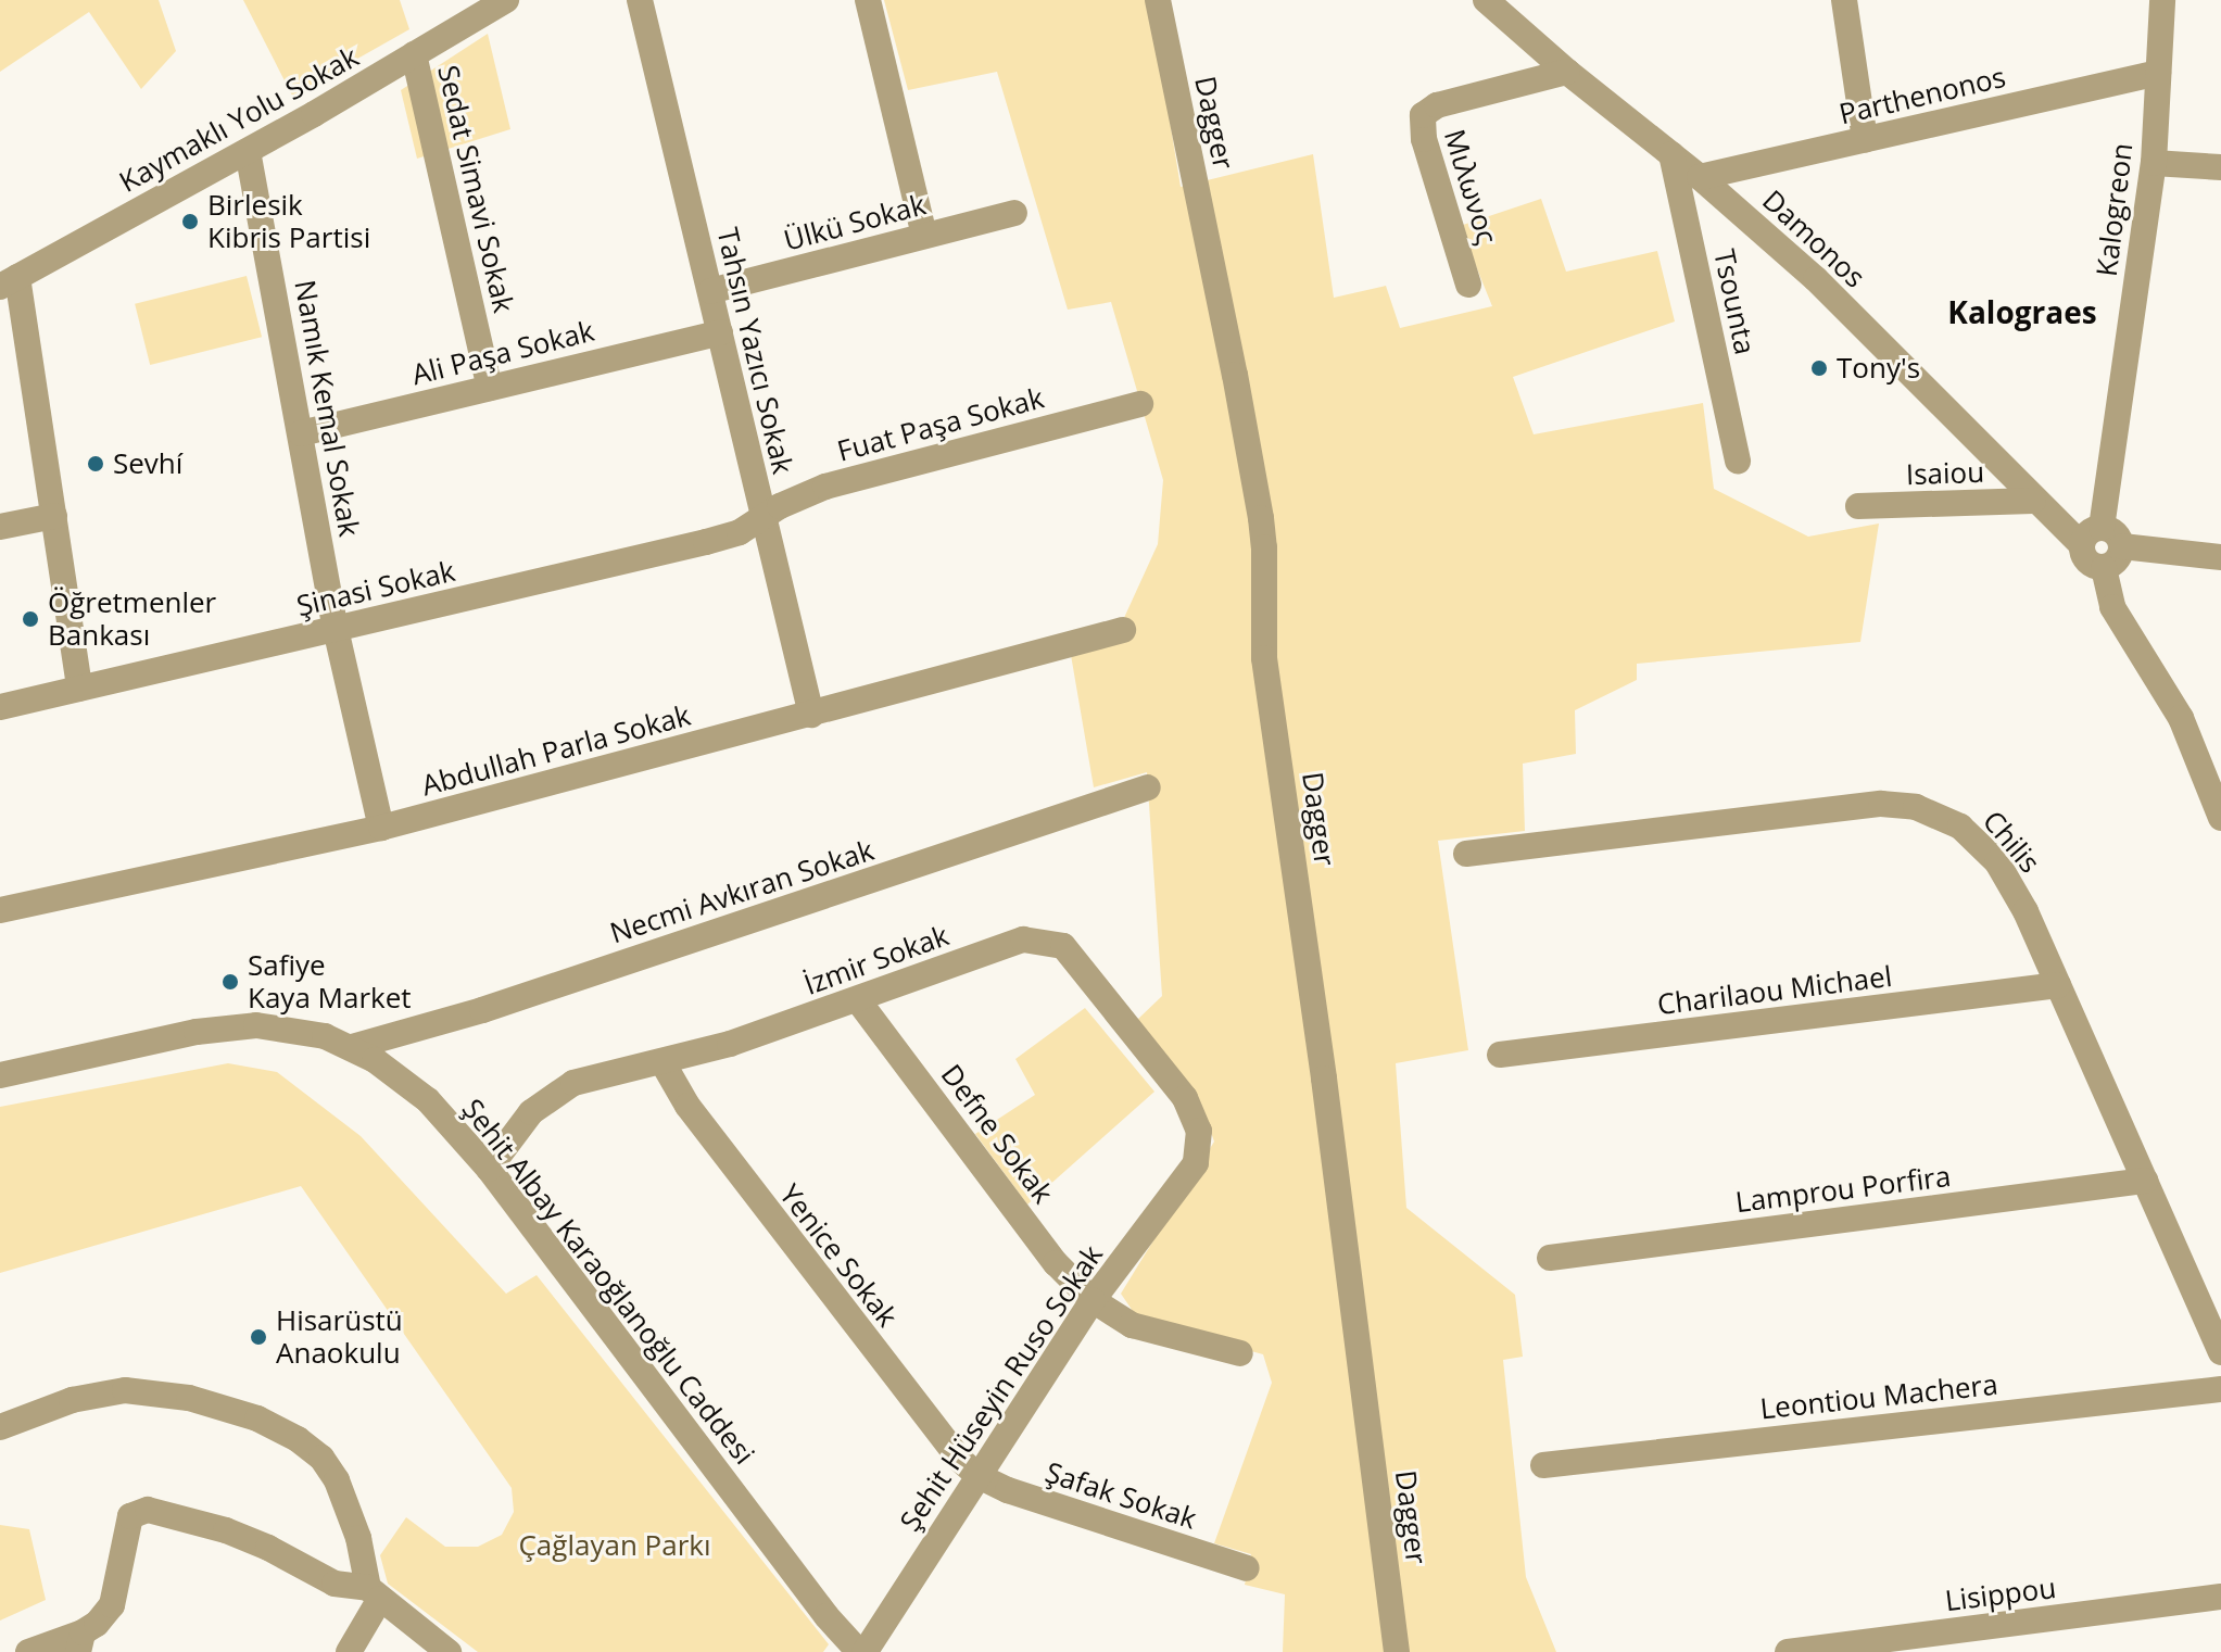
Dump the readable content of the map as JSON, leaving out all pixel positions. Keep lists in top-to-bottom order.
{
  "streets": {
    "street": [
      "Parthenonos",
      "Kaymaklı Yolu Sokak",
      "Dagger",
      "Μιλωνος",
      "Sedat Simavi Sokak",
      "Kalogreon",
      "Ülkü Sokak",
      "Damonos",
      "Tsounta",
      "Tahsın Yazıcı Sokak",
      "Ali Paşa Sokak",
      "Namık Kemal Sokak",
      "Fuat Paşa Sokak",
      "Isaiou",
      "Şinasi Sokak",
      "Abdullah Parla Sokak",
      "Chilis",
      "Necmi Avkıran Sokak",
      "İzmir Sokak",
      "Charilaou Michael",
      "Defne Sokak",
      "Lamprou Porfira",
      "Yenice Sokak",
      "Şehit Albay Karaoğlanoğlu Caddesi",
      "Şehit Hüseyin Ruso Sokak",
      "Leontiou Machera",
      "Şafak Sokak",
      "Lisippou"
    ]
  },
  "crossings": [
    ["Parthenonos", "Kalogreon"],
    ["Parthenonos", "Damonos"],
    ["Kaymaklı Yolu Sokak", "Sedat Simavi Sokak"],
    ["Kaymaklı Yolu Sokak", "Namık Kemal Sokak"],
    ["Μιλωνος", "Damonos"],
    ["Sedat Simavi Sokak", "Ali Paşa Sokak"],
    ["Kalogreon", "Damonos"],
    ["Ülkü Sokak", "Tahsın Yazıcı Sokak"],
    ["Damonos", "Tsounta"],
    ["Damonos", "Isaiou"],
    ["Tahsın Yazıcı Sokak", "Ali Paşa Sokak"],
    ["Tahsın Yazıcı Sokak", "Fuat Paşa Sokak"],
    ["Tahsın Yazıcı Sokak", "Şinasi Sokak"],
    ["Tahsın Yazıcı Sokak", "Abdullah Parla Sokak"],
    ["Ali Paşa Sokak", "Namık Kemal Sokak"],
    ["Namık Kemal Sokak", "Şinasi Sokak"],
    ["Namık Kemal Sokak", "Abdullah Parla Sokak"],
    ["Fuat Paşa Sokak", "Şinasi Sokak"],
    ["Chilis", "Charilaou Michael"],
    ["Chilis", "Lamprou Porfira"],
    ["Necmi Avkıran Sokak", "Şehit Albay Karaoğlanoğlu Caddesi"],
    ["İzmir Sokak", "Defne Sokak"],
    ["İzmir Sokak", "Yenice Sokak"],
    ["İzmir Sokak", "Şehit Albay Karaoğlanoğlu Caddesi"],
    ["İzmir Sokak", "Şehit Hüseyin Ruso Sokak"],
    ["Defne Sokak", "Şehit Hüseyin Ruso Sokak"],
    ["Yenice Sokak", "Şehit Hüseyin Ruso Sokak"],
    ["Yenice Sokak", "Şafak Sokak"],
    ["Şehit Albay Karaoğlanoğlu Caddesi", "Şehit Hüseyin Ruso Sokak"],
    ["Şehit Hüseyin Ruso Sokak", "Şafak Sokak"]
  ],
  "districts": ["Kalograes"],
  "parks": ["Çağlayan Parkı"],
  "places": [
    "Birlesik Kibris Partisi",
    "Tony's",
    "Sevhí",
    "Öğretmenler Bankası",
    "Safiye Kaya Market",
    "Hisarüstü Anaokulu"
  ]
}
